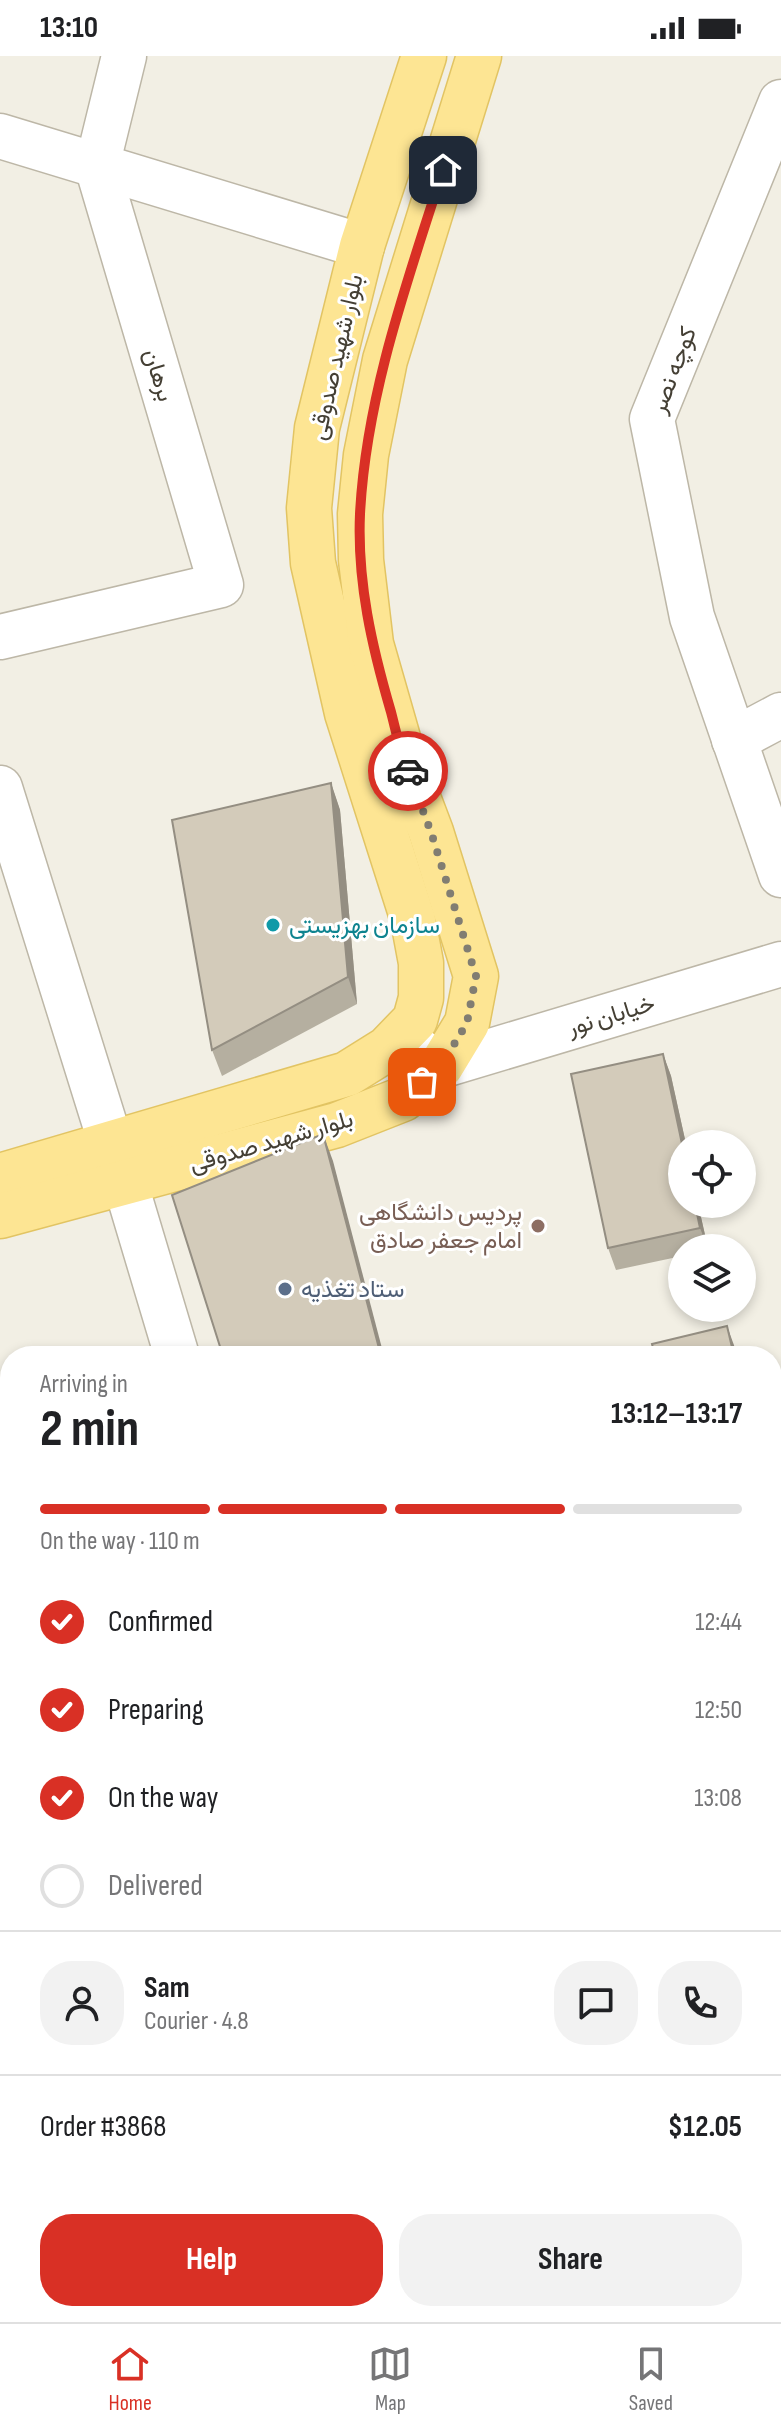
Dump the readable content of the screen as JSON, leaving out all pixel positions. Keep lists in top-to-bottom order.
{
  "streets": {
    "main road": ["بلوار شهید صدوقی"],
    "street": ["کوچه نصر", "برهان", "خیابان نور"]
  },
  "crossings": [
    ["بلوار شهید صدوقی", "خیابان نور"]
  ],
  "places": ["سازمان بهزیستی", "پردیس دانشگاهی امام جعفر صادق", "ستاد تغذیه"],
  "page": {
    "status": "13:10",
    "heading": ["2 min", "Arriving in", "13:12–13:17"],
    "panel": [
      "Sam",
      "Courier · 4.8",
      "Order #3868",
      "$12.05"
    ],
    "bar": "On the way · 110 m",
    "list": [
      ["Confirmed", "12:44"],
      ["Preparing", "12:50"],
      ["On the way", "13:08"],
      "Delivered"
    ],
    "buttons": ["Help", "Share"],
    "tabs": ["Home", "Map", "Saved"]
  }
}
